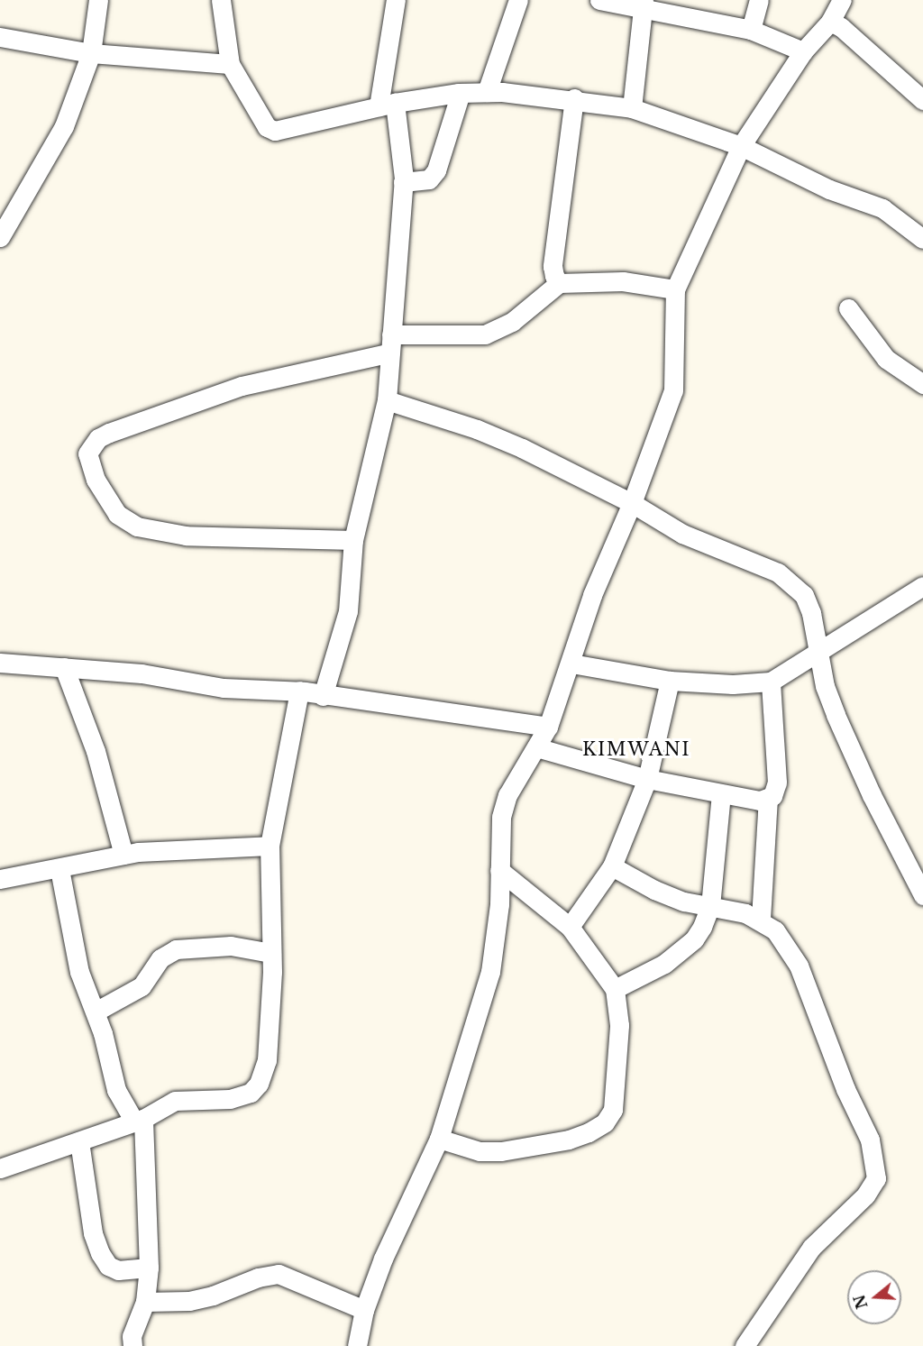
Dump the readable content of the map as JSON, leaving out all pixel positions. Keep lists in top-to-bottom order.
{
  "districts": ["KIMWANI"],
  "north": "left"
}
